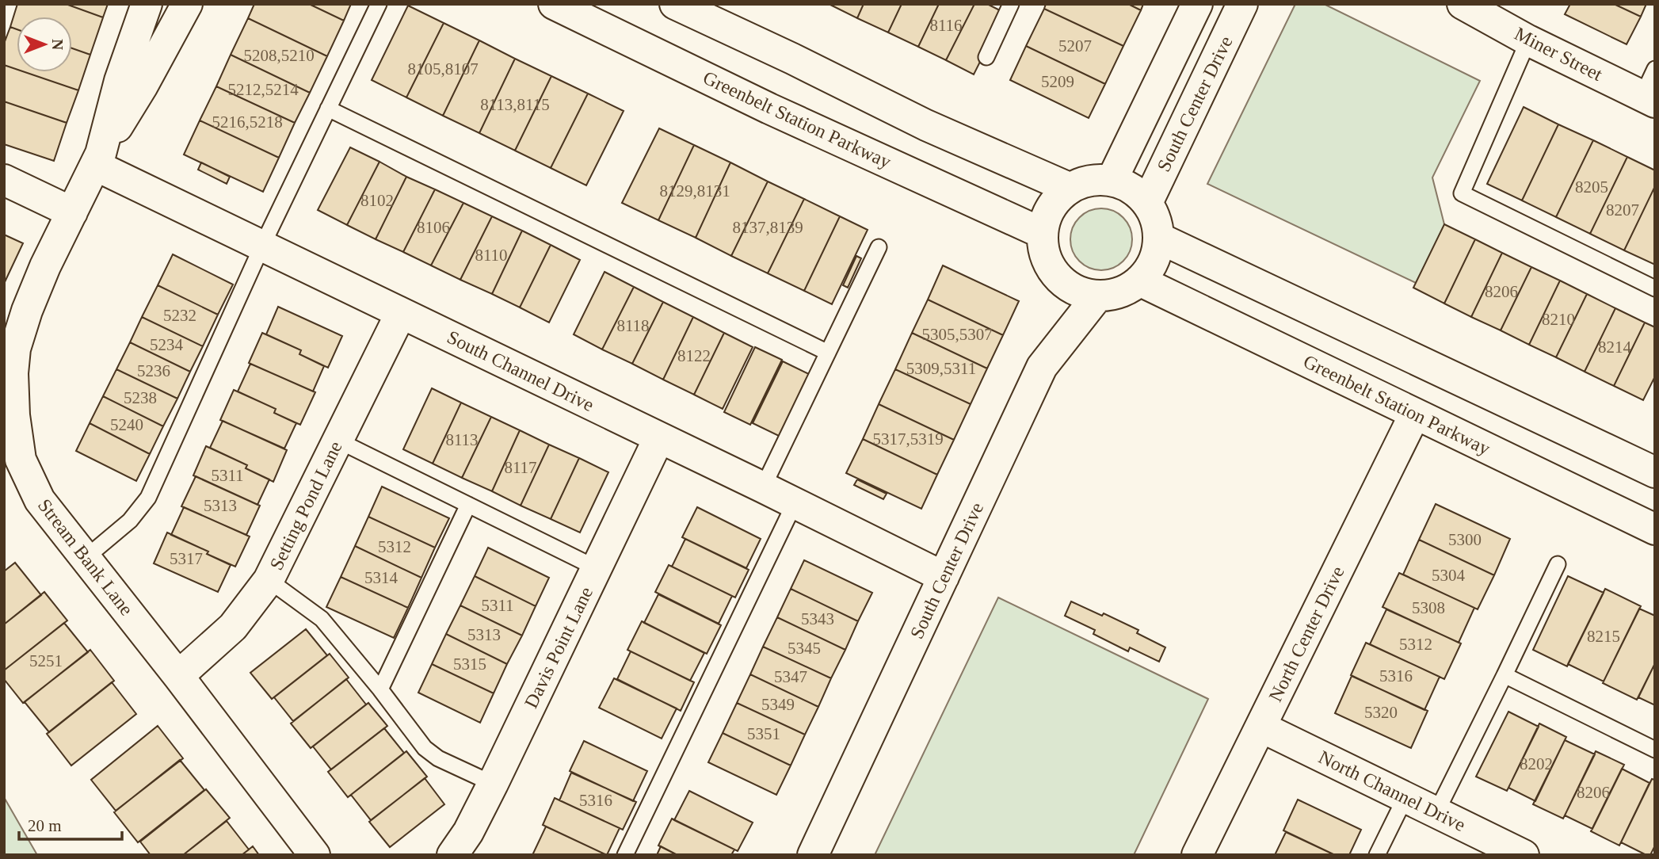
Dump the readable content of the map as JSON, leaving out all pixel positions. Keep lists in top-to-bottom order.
{
  "streets": {
    "street": [
      "Miner Street",
      "South Center Drive",
      "Greenbelt Station Parkway",
      "South Channel Drive",
      "Setting Pond Lane",
      "Stream Bank Lane",
      "North Center Drive",
      "Davis Point Lane",
      "North Channel Drive"
    ]
  },
  "crossings": [
    ["South Center Drive", "Greenbelt Station Parkway"],
    ["South Center Drive", "South Channel Drive"],
    ["Greenbelt Station Parkway", "North Center Drive"],
    ["South Channel Drive", "Setting Pond Lane"],
    ["South Channel Drive", "Stream Bank Lane"],
    ["South Channel Drive", "Davis Point Lane"],
    ["Setting Pond Lane", "Stream Bank Lane"],
    ["North Center Drive", "North Channel Drive"]
  ],
  "house_numbers": [
    "8116",
    "5207",
    "5208,5210",
    "8105,8107",
    "5209",
    "5212,5214",
    "8113,8115",
    "5216,5218",
    "8205",
    "8129,8131",
    "8102",
    "8207",
    "8106",
    "8137,8139",
    "8110",
    "8206",
    "5232",
    "8210",
    "8118",
    "5305,5307",
    "5234",
    "8214",
    "8122",
    "5309,5311",
    "5236",
    "5238",
    "5240",
    "5317,5319",
    "8113",
    "8117",
    "5311",
    "5313",
    "5300",
    "5312",
    "5317",
    "5304",
    "5314",
    "5311",
    "5308",
    "5343",
    "5313",
    "8215",
    "5312",
    "5345",
    "5251",
    "5315",
    "5316",
    "5347",
    "5349",
    "5320",
    "5351",
    "8202",
    "8206",
    "5316"
  ],
  "scale_bar": "20 m",
  "north": "right"
}
